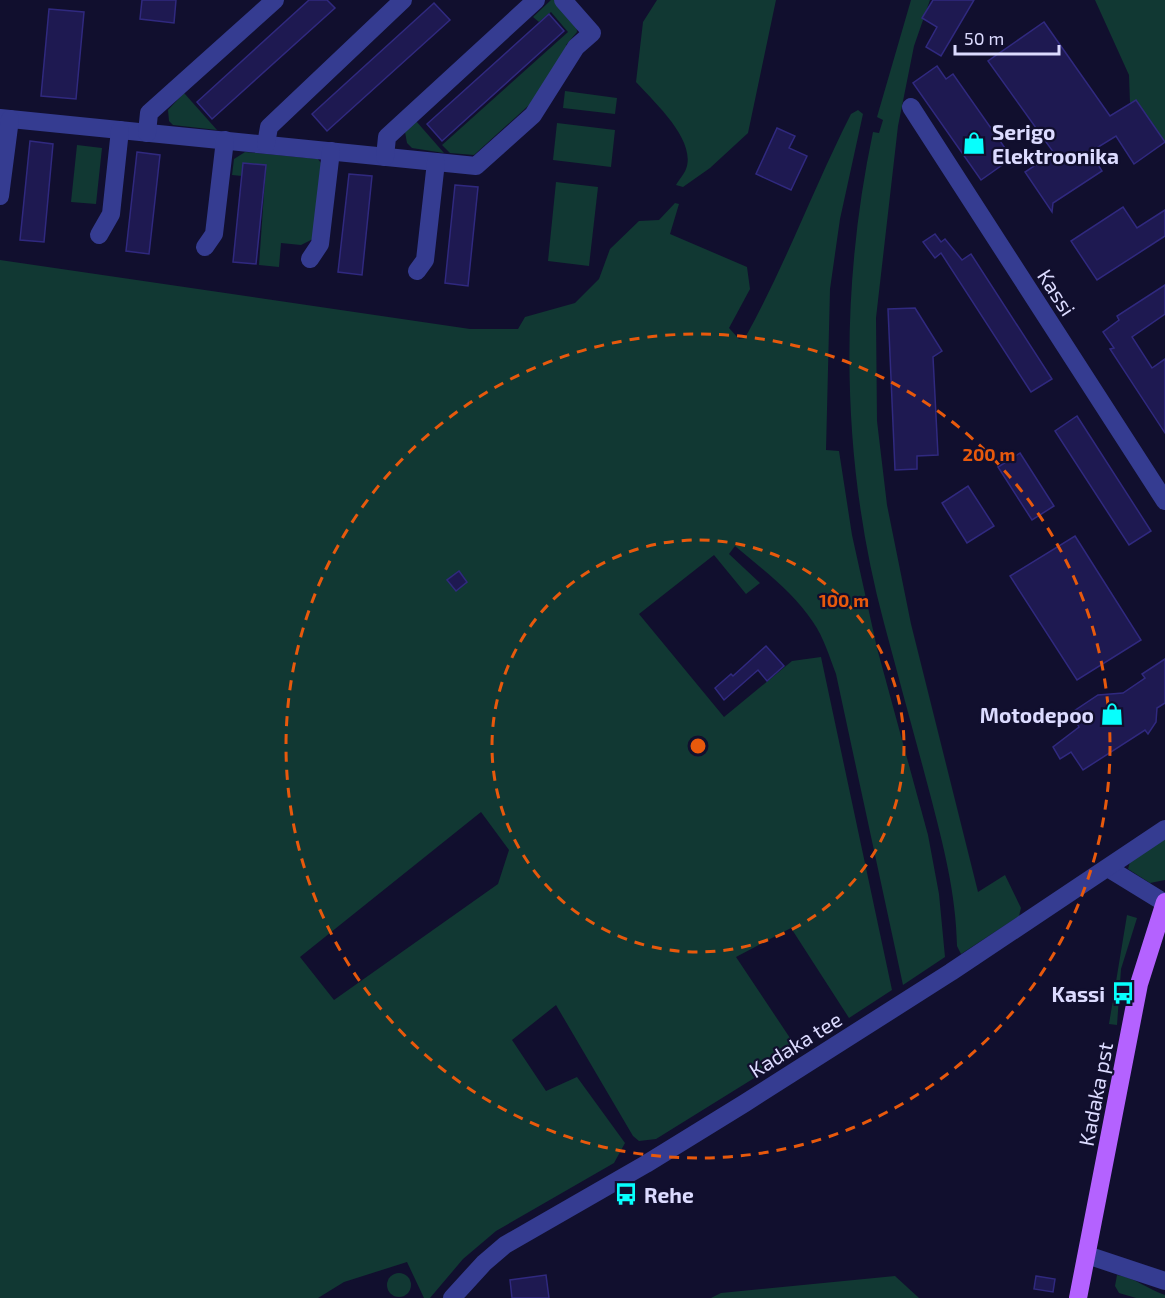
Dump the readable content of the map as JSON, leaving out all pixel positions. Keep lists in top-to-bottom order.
{
  "streets": {
    "main road": ["Kadaka pst"],
    "street": ["Kassi", "Kadaka tee"]
  },
  "places": {
    "shop": ["Serigo Elektroonika", "Motodepoo"],
    "bus stop": ["Kassi", "Rehe"]
  },
  "scale_bar": "50 m",
  "rings": ["200 m", "100 m"]
}
